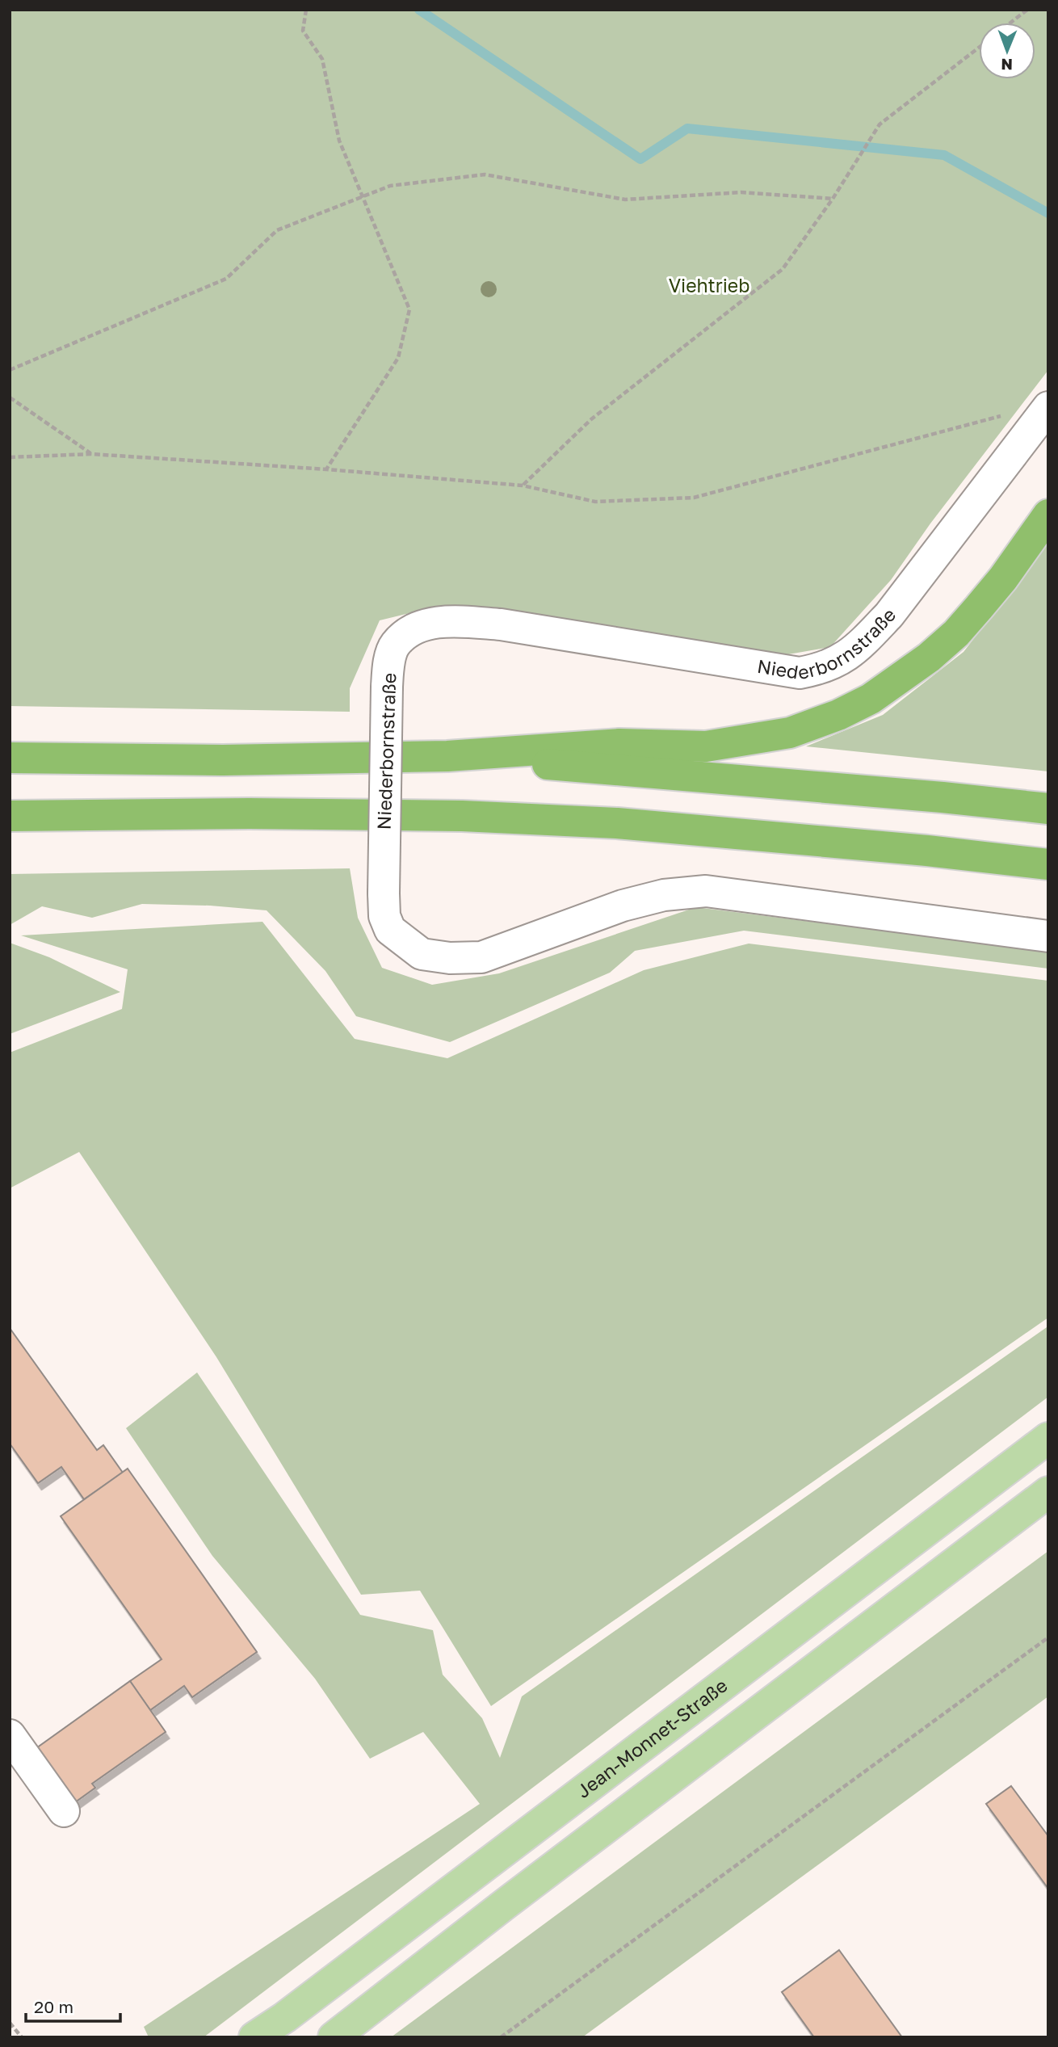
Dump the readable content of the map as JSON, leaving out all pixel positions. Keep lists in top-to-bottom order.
{
  "streets": {
    "main road": ["Jean-Monnet-Straße"],
    "lane": ["Niederbornstraße"]
  },
  "parks": ["Viehtrieb"],
  "scale_bar": "20 m",
  "north": "bottom"
}
